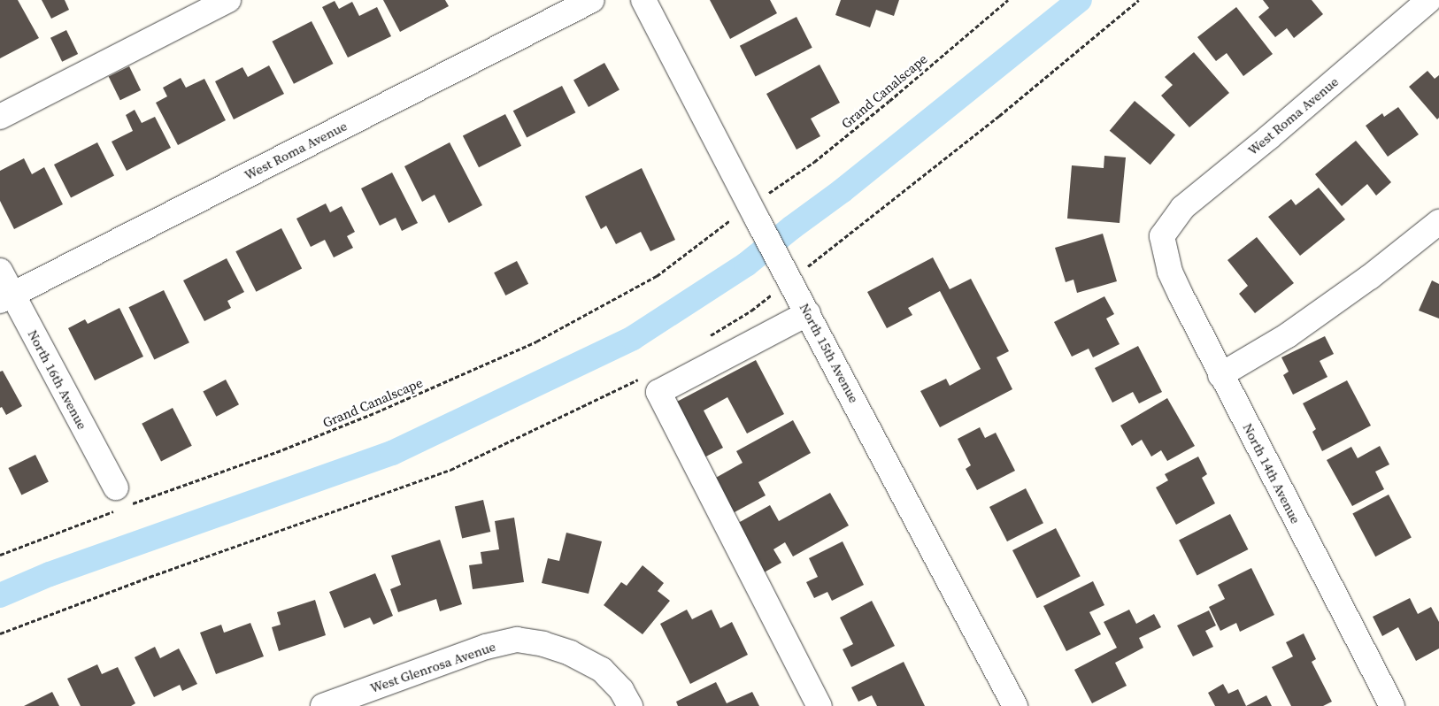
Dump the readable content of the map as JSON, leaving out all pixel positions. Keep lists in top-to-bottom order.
{
  "streets": {
    "street": [
      "West Roma Avenue",
      "North 15th Avenue",
      "North 16th Avenue",
      "North 14th Avenue",
      "West Glenrosa Avenue"
    ],
    "path": ["Grand Canalscape"]
  },
  "crossings": [
    ["Grand Canalscape", "North 16th Avenue"],
    ["West Roma Avenue", "North 16th Avenue"],
    ["West Roma Avenue", "North 14th Avenue"]
  ]
}
